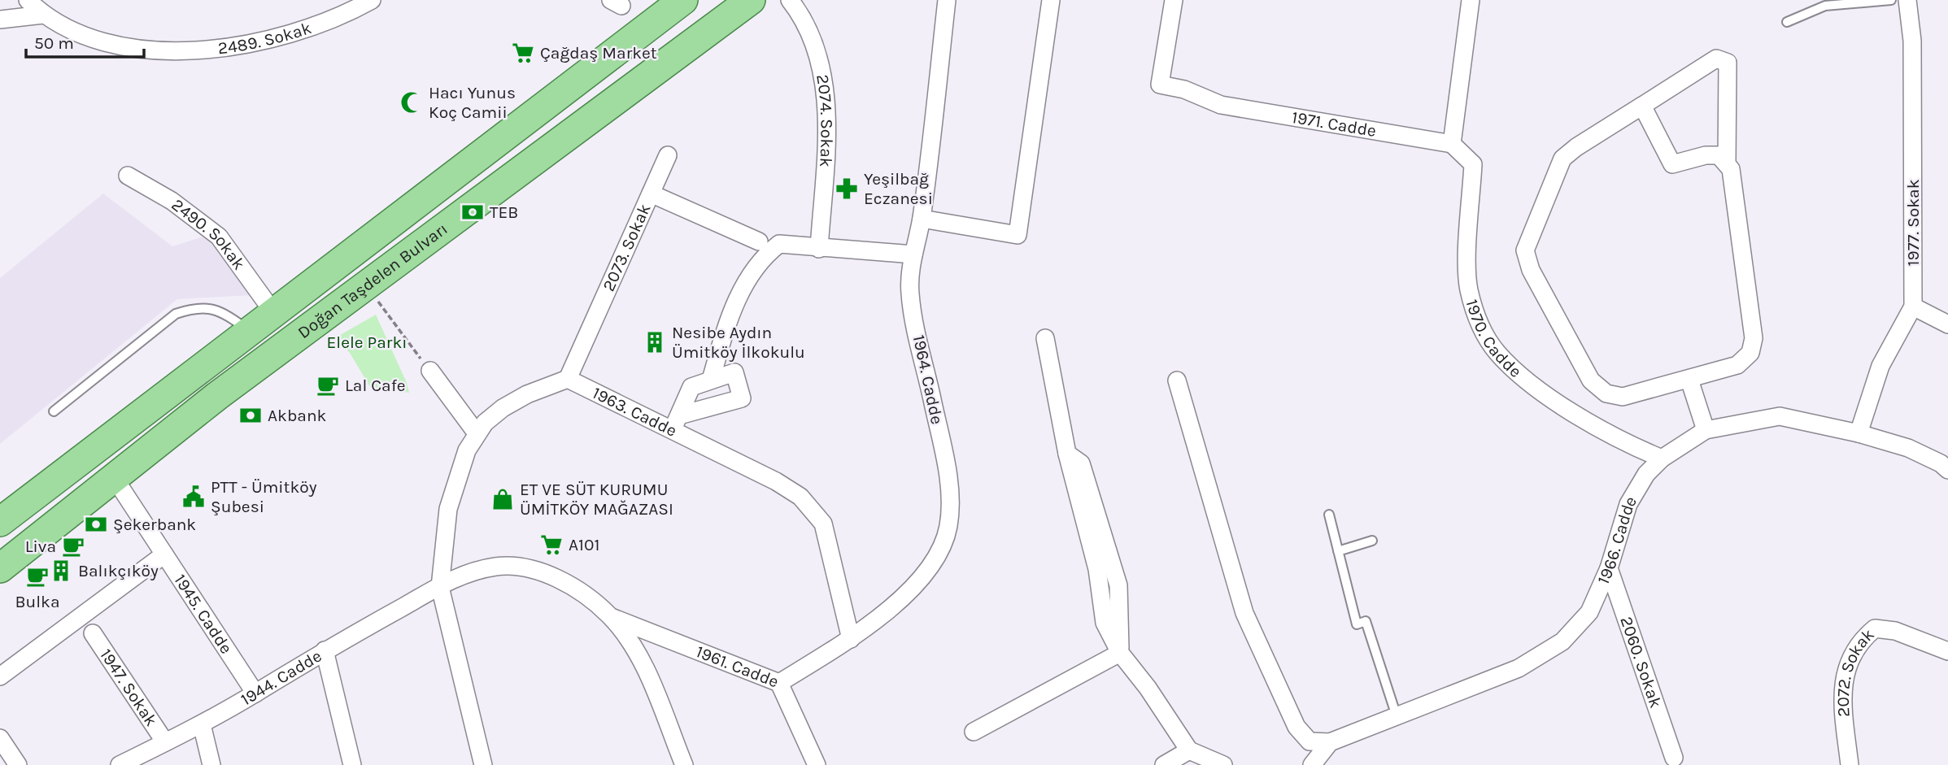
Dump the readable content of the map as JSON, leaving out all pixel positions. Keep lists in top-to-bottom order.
{
  "streets": {
    "main road": ["Doğan Taşdelen Bulvarı"],
    "street": [
      "2489. Sokak",
      "2074. Sokak",
      "1971. Cadde",
      "1977. Sokak",
      "2490. Sokak",
      "2073. Sokak",
      "1970. Cadde",
      "1964. Cadde",
      "1963. Cadde",
      "1966. Cadde",
      "1945. Cadde",
      "2060. Sokak",
      "1961. Cadde",
      "1944. Cadde",
      "2072. Sokak",
      "1947. Sokak"
    ]
  },
  "crossings": [
    ["1971. Cadde", "1970. Cadde"],
    ["1977. Sokak", "1966. Cadde"],
    ["2490. Sokak", "Doğan Taşdelen Bulvarı"],
    ["2073. Sokak", "1963. Cadde"],
    ["Doğan Taşdelen Bulvarı", "1945. Cadde"],
    ["1970. Cadde", "1966. Cadde"],
    ["1964. Cadde", "1963. Cadde"],
    ["1964. Cadde", "1961. Cadde"],
    ["1966. Cadde", "2060. Sokak"],
    ["1945. Cadde", "1944. Cadde"],
    ["1961. Cadde", "1944. Cadde"],
    ["1944. Cadde", "1947. Sokak"]
  ],
  "parks": ["Elele Parkı"],
  "places": {
    "supermarket": ["Çağdaş Market", "A101"],
    "mosque": ["Hacı Yunus Koç Camii"],
    "pharmacy": ["Yeşilbağ Eczanesi"],
    "bank": ["TEB", "Akbank", "Şekerbank"],
    "building": ["Nesibe Aydın Ümitköy İlkokulu", "Balıkçıköy"],
    "cafe": ["Lal Cafe", "Liva", "Bulka"],
    "public building": ["PTT - Ümitköy Şubesi"],
    "shop": ["ET VE SÜT KURUMU ÜMİTKÖY MAĞAZASI"]
  },
  "scale_bar": "50 m"
}
